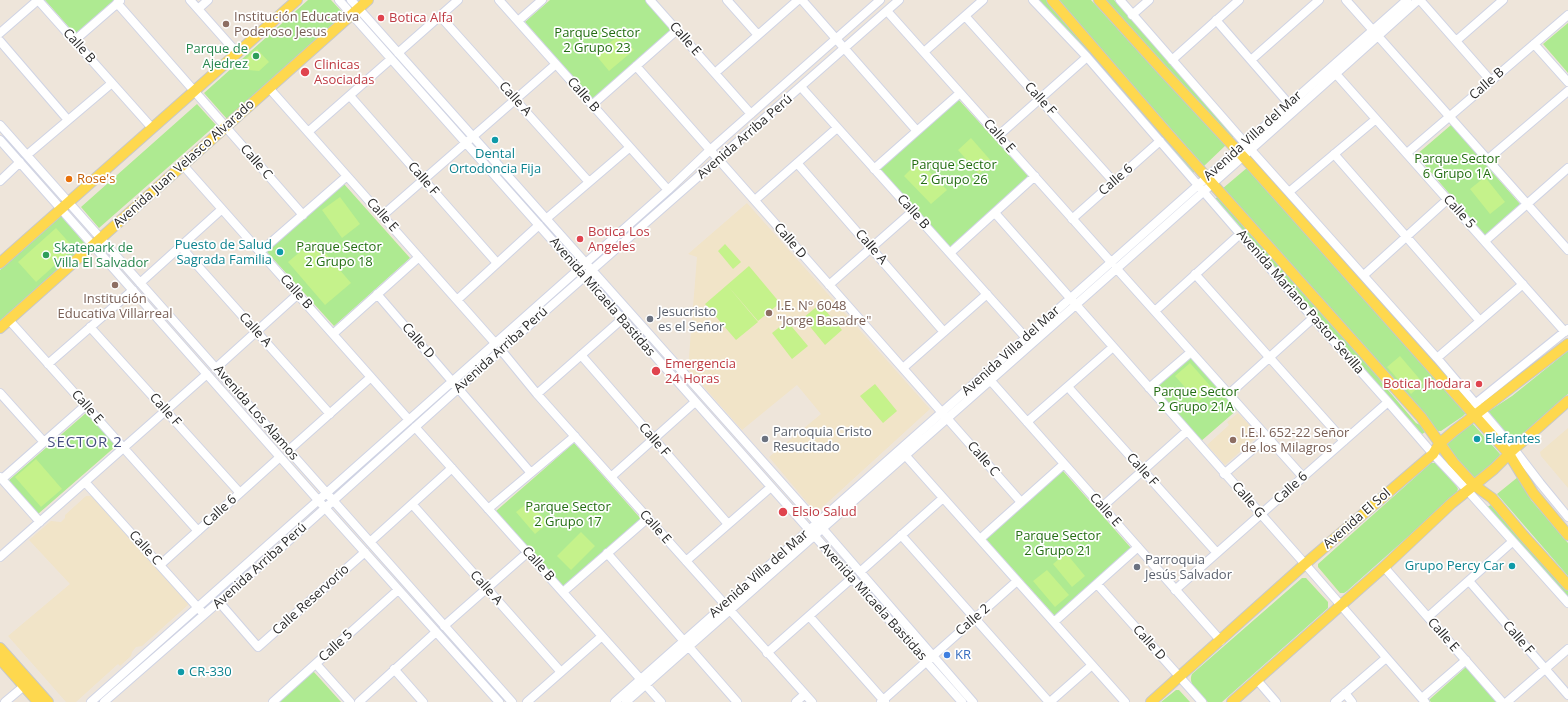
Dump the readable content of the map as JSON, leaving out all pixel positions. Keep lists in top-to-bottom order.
{
  "streets": {
    "main road": ["Avenida Juan Velasco Alvarado", "Avenida Mariano Pastor Sevilla", "Avenida El Sol"],
    "street": [
      "Calle E",
      "Calle B",
      "Calle A",
      "Calle F",
      "Avenida Villa del Mar",
      "Avenida Arriba Perú",
      "Calle C",
      "Calle 6",
      "Calle 5",
      "Calle D",
      "Avenida Micaela Bastidas",
      "Avenida Los Alamos",
      "Calle G",
      "Calle Reservorio",
      "Calle 2"
    ]
  },
  "crossings": [
    ["Calle E", "Avenida Villa del Mar"],
    ["Calle E", "Avenida Arriba Perú"],
    ["Calle E", "Avenida Juan Velasco Alvarado"],
    ["Calle E", "Calle 6"],
    ["Calle E", "Avenida El Sol"],
    ["Calle B", "Avenida Villa del Mar"],
    ["Calle B", "Avenida Arriba Perú"],
    ["Calle B", "Avenida Juan Velasco Alvarado"],
    ["Calle B", "Calle 5"],
    ["Calle F", "Calle 6"],
    ["Avenida Villa del Mar", "Calle C"],
    ["Avenida Villa del Mar", "Calle 5"],
    ["Avenida Villa del Mar", "Calle D"],
    ["Avenida Villa del Mar", "Avenida Micaela Bastidas"],
    ["Avenida Villa del Mar", "Avenida Mariano Pastor Sevilla"],
    ["Avenida Villa del Mar", "Calle G"],
    ["Avenida Arriba Perú", "Calle C"],
    ["Avenida Arriba Perú", "Calle D"],
    ["Avenida Arriba Perú", "Avenida Micaela Bastidas"],
    ["Avenida Arriba Perú", "Avenida Los Alamos"],
    ["Avenida Arriba Perú", "Calle Reservorio"],
    ["Calle C", "Avenida Juan Velasco Alvarado"],
    ["Calle C", "Calle 6"],
    ["Calle C", "Calle D"],
    ["Avenida Juan Velasco Alvarado", "Avenida Micaela Bastidas"],
    ["Avenida Juan Velasco Alvarado", "Avenida Los Alamos"],
    ["Calle 6", "Avenida Mariano Pastor Sevilla"],
    ["Calle 6", "Avenida Los Alamos"],
    ["Calle 6", "Calle G"],
    ["Calle 5", "Avenida Los Alamos"],
    ["Calle 5", "Avenida El Sol"],
    ["Calle D", "Avenida El Sol"],
    ["Avenida Micaela Bastidas", "Calle 2"],
    ["Avenida Mariano Pastor Sevilla", "Avenida El Sol"],
    ["Avenida Los Alamos", "Calle Reservorio"],
    ["Calle G", "Avenida El Sol"]
  ],
  "districts": ["SECTOR 2"],
  "parks": [
    "Parque Sector 2 Grupo 23",
    "Parque Sector 6 Grupo 1A",
    "Parque Sector 2 Grupo 26",
    "Parque Sector 2 Grupo 18",
    "Parque Sector 2 Grupo 21A",
    "Parque Sector 2 Grupo 17",
    "Parque Sector 2 Grupo 21"
  ],
  "places": [
    "Botica Alfa",
    "Institución Educativa Poderoso Jesus",
    "Parque de Ajedrez",
    "Clinicas Asociadas",
    "Dental Ortodoncia Fija",
    "Rose's",
    "Botica Los Angeles",
    "Puesto de Salud Sagrada Familia",
    "Skatepark de Villa El Salvador",
    "Institución Educativa Villarreal",
    "I.E. N° 6048 \"Jorge Basadre\"",
    "Jesucristo es el Señor",
    "Emergencia 24 Horas",
    "Botica Jhodara",
    "Parroquia Cristo Resucitado",
    "Elefantes",
    "I.E.I. 652-22 Señor de los Milagros",
    "Elsio Salud",
    "Grupo Percy Car",
    "Parroquia Jesús Salvador",
    "KR",
    "CR-330"
  ]
}
